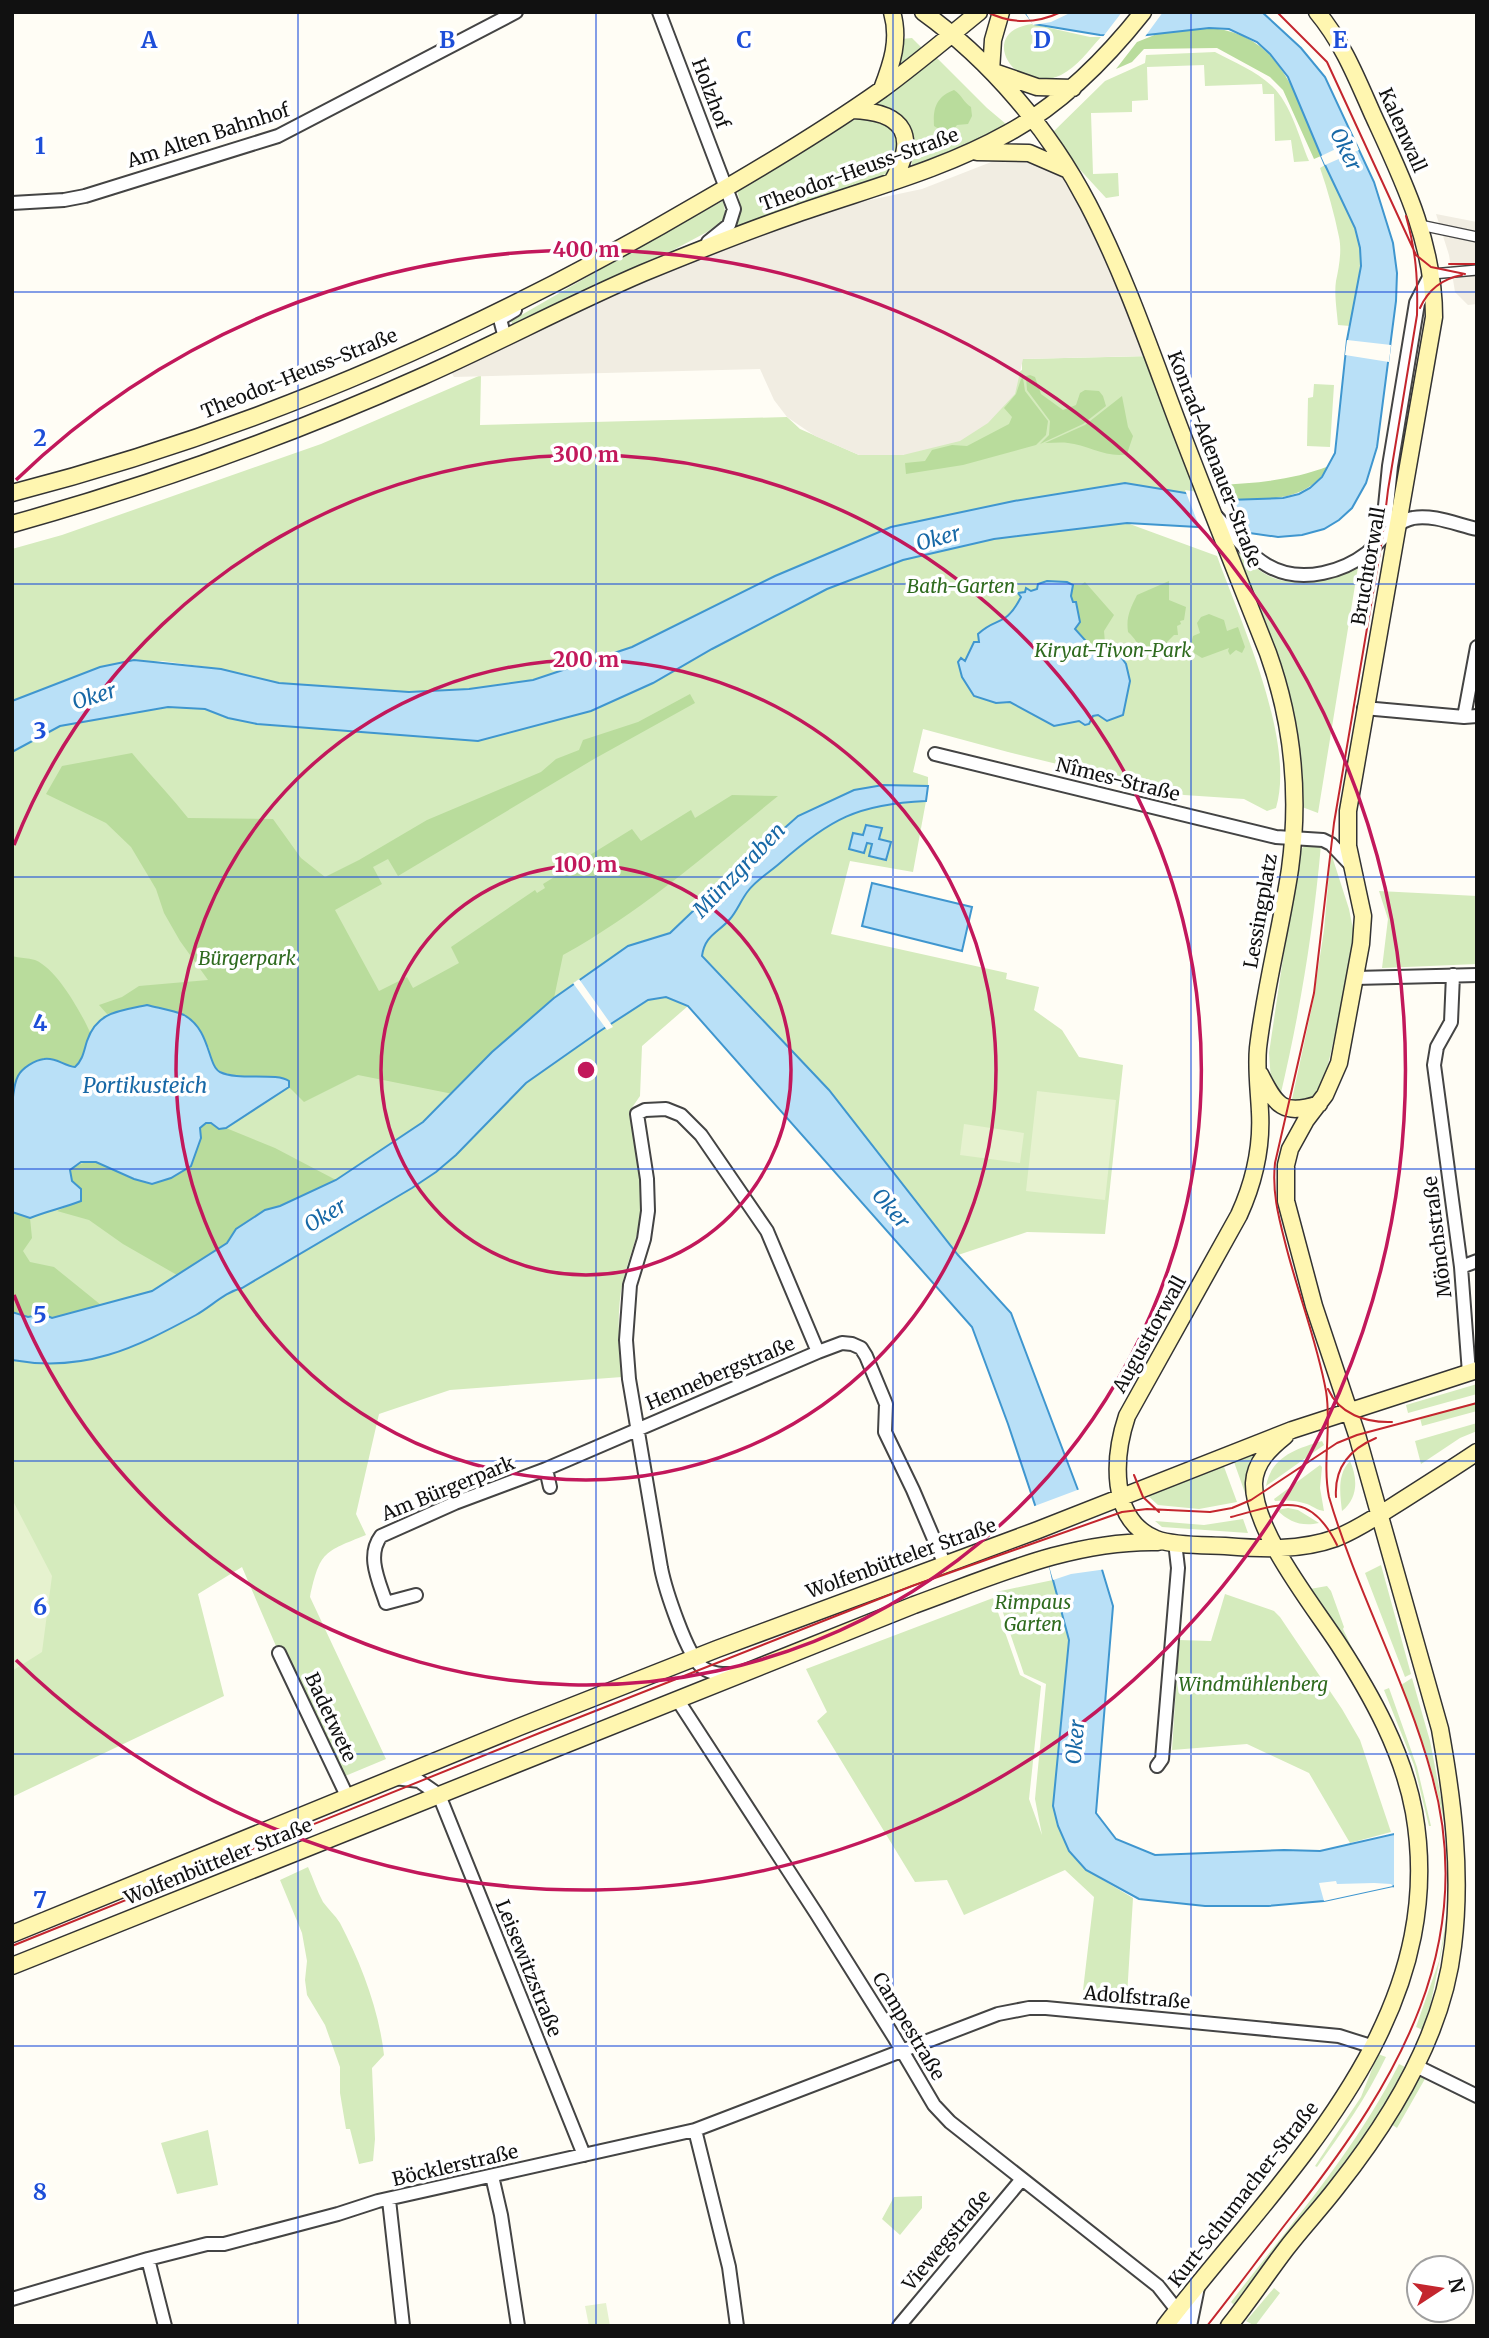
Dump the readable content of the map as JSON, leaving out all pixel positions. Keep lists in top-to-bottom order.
{
  "streets": {
    "main road": [
      "Kalenwall",
      "Theodor-Heuss-Straße",
      "Konrad-Adenauer-Straße",
      "Bruchtorwall",
      "Lessingplatz",
      "Augusttorwall",
      "Wolfenbütteler Straße",
      "Kurt-Schumacher-Straße"
    ],
    "street": [
      "Holzhof",
      "Am Alten Bahnhof",
      "Nîmes-Straße",
      "Mönchstraße",
      "Hennebergstraße",
      "Am Bürgerpark",
      "Badetwete",
      "Leisewitzstraße",
      "Adolfstraße",
      "Campestraße",
      "Böcklerstraße",
      "Viewegstraße"
    ]
  },
  "crossings": [
    ["Holzhof", "Theodor-Heuss-Straße"],
    ["Kalenwall", "Bruchtorwall"],
    ["Theodor-Heuss-Straße", "Konrad-Adenauer-Straße"],
    ["Konrad-Adenauer-Straße", "Nîmes-Straße"],
    ["Konrad-Adenauer-Straße", "Lessingplatz"],
    ["Bruchtorwall", "Lessingplatz"],
    ["Nîmes-Straße", "Lessingplatz"],
    ["Lessingplatz", "Augusttorwall"],
    ["Augusttorwall", "Wolfenbütteler Straße"],
    ["Hennebergstraße", "Am Bürgerpark"],
    ["Hennebergstraße", "Wolfenbütteler Straße"],
    ["Wolfenbütteler Straße", "Badetwete"],
    ["Wolfenbütteler Straße", "Leisewitzstraße"],
    ["Wolfenbütteler Straße", "Campestraße"],
    ["Wolfenbütteler Straße", "Kurt-Schumacher-Straße"],
    ["Leisewitzstraße", "Böcklerstraße"],
    ["Adolfstraße", "Campestraße"],
    ["Adolfstraße", "Böcklerstraße"],
    ["Adolfstraße", "Kurt-Schumacher-Straße"],
    ["Campestraße", "Böcklerstraße"],
    ["Campestraße", "Kurt-Schumacher-Straße"],
    ["Campestraße", "Viewegstraße"]
  ],
  "water": ["Oker", "Münzgraben", "Portikusteich"],
  "parks": [
    "Bath-Garten",
    "Kiryat-Tivon-Park",
    "Bürgerpark",
    "Rimpaus Garten",
    "Windmühlenberg"
  ],
  "north": "right",
  "grid": {
    "columns": [
      "A",
      "B",
      "C",
      "D",
      "E"
    ],
    "rows": [
      "1",
      "2",
      "3",
      "4",
      "5",
      "6",
      "7",
      "8"
    ]
  },
  "rings": [
    "400 m",
    "300 m",
    "200 m",
    "100 m"
  ]
}
